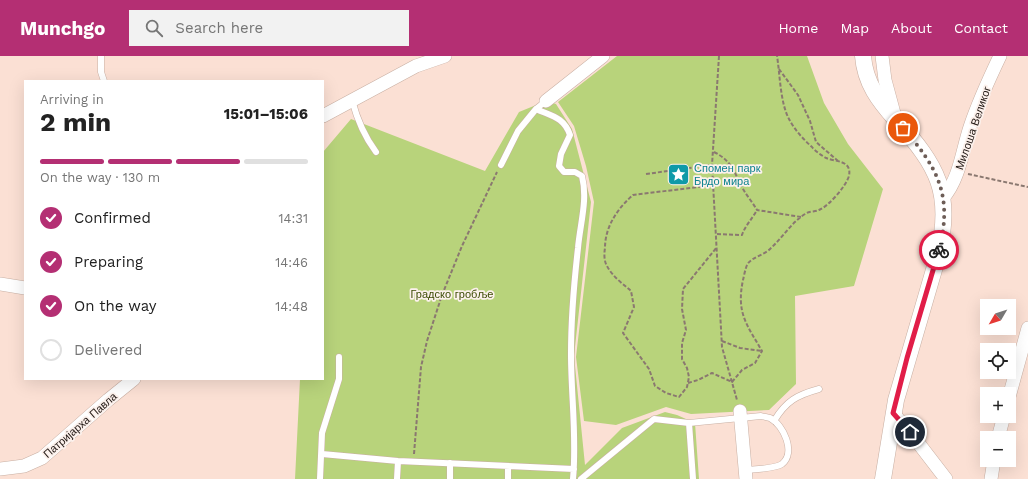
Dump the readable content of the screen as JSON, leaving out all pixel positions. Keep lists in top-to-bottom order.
{
  "streets": {
    "street": ["Милоша Великог", "Патријарха Павла"]
  },
  "parks": ["Градско гробље"],
  "places": {
    "place": ["Спомен парк Брдо мира"]
  },
  "north": "bottom left",
  "page": {
    "header": "Munchgo",
    "search": "Search here",
    "nav": [
      "Home",
      "Map",
      "About",
      "Contact"
    ],
    "heading": ["2 min", "Arriving in", "15:01–15:06"],
    "bar": "On the way · 130 m",
    "list": [
      ["Confirmed", "14:31"],
      ["Preparing", "14:46"],
      ["On the way", "14:48"],
      "Delivered"
    ],
    "map_buttons": ["+", "−"]
  }
}
